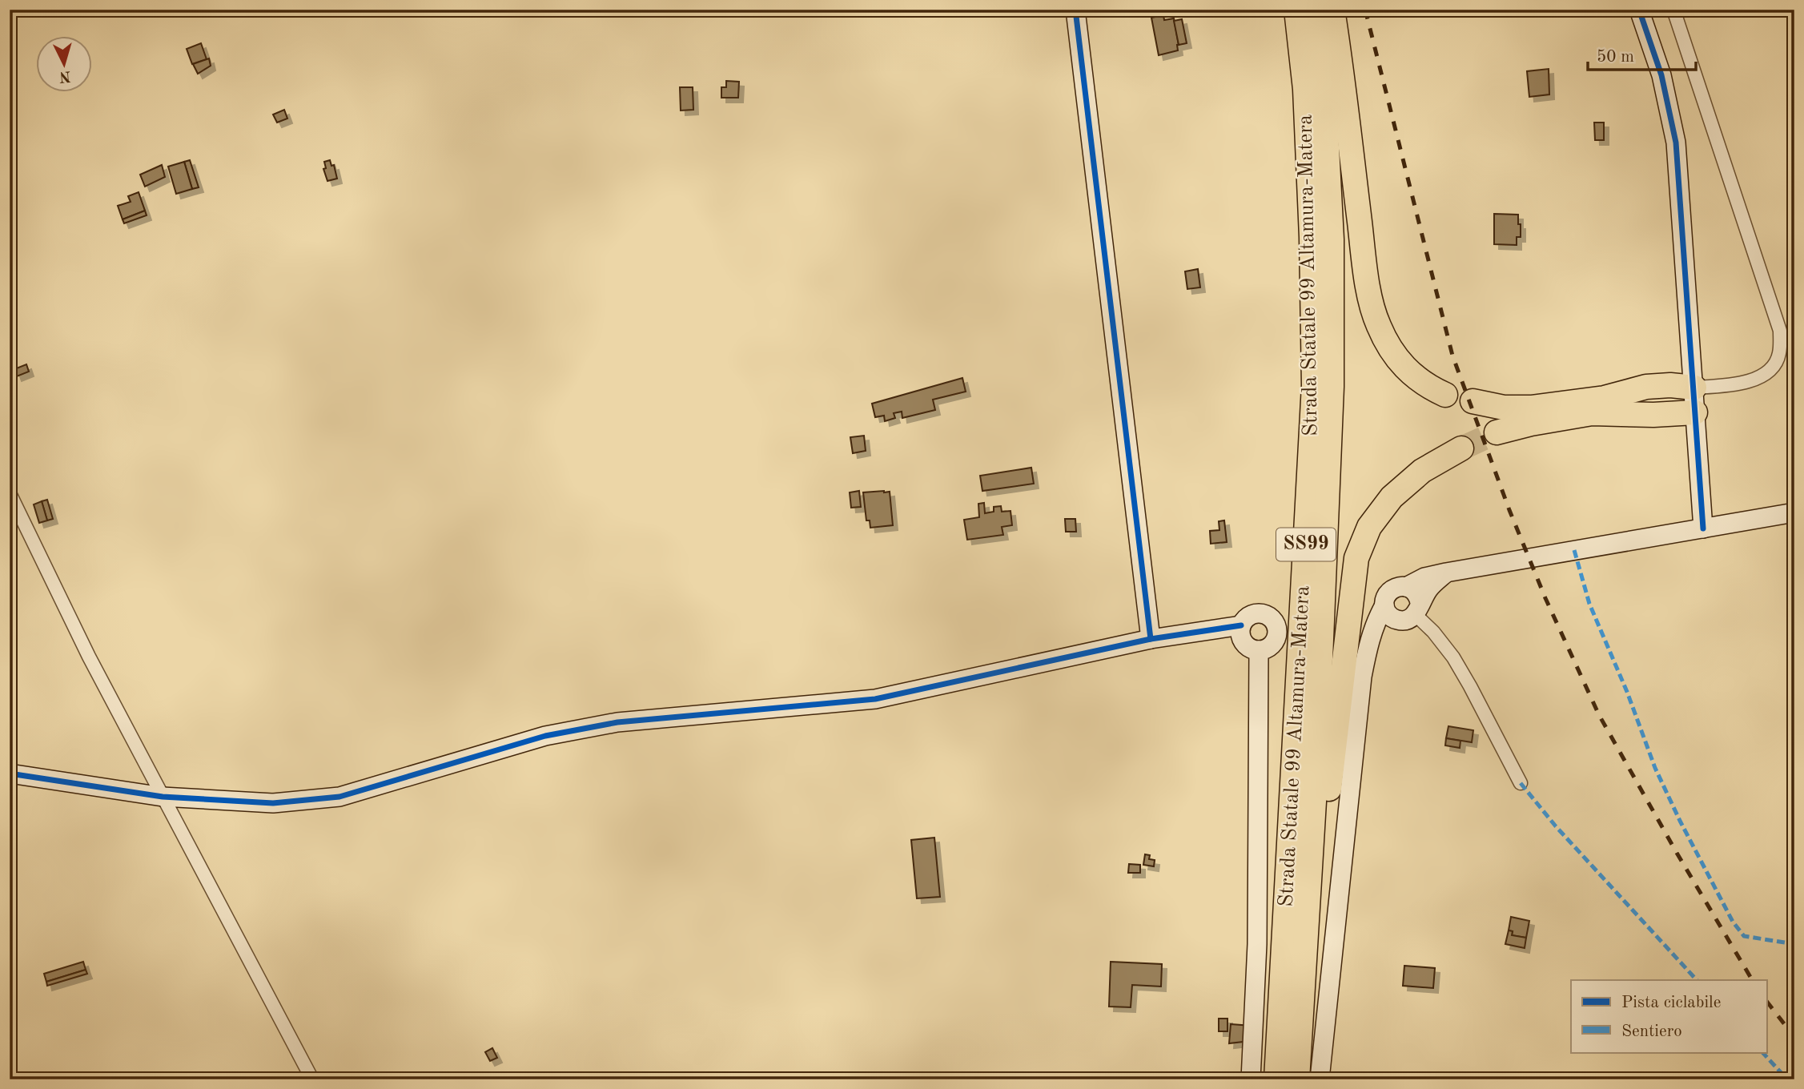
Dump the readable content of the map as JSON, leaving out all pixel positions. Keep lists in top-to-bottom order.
{
  "streets": {
    "highway": ["Strada Statale 99 Altamura-Matera", "SS99"]
  },
  "legend": ["Pista ciclabile", "Sentiero"],
  "scale_bar": "50 m",
  "north": "bottom"
}
